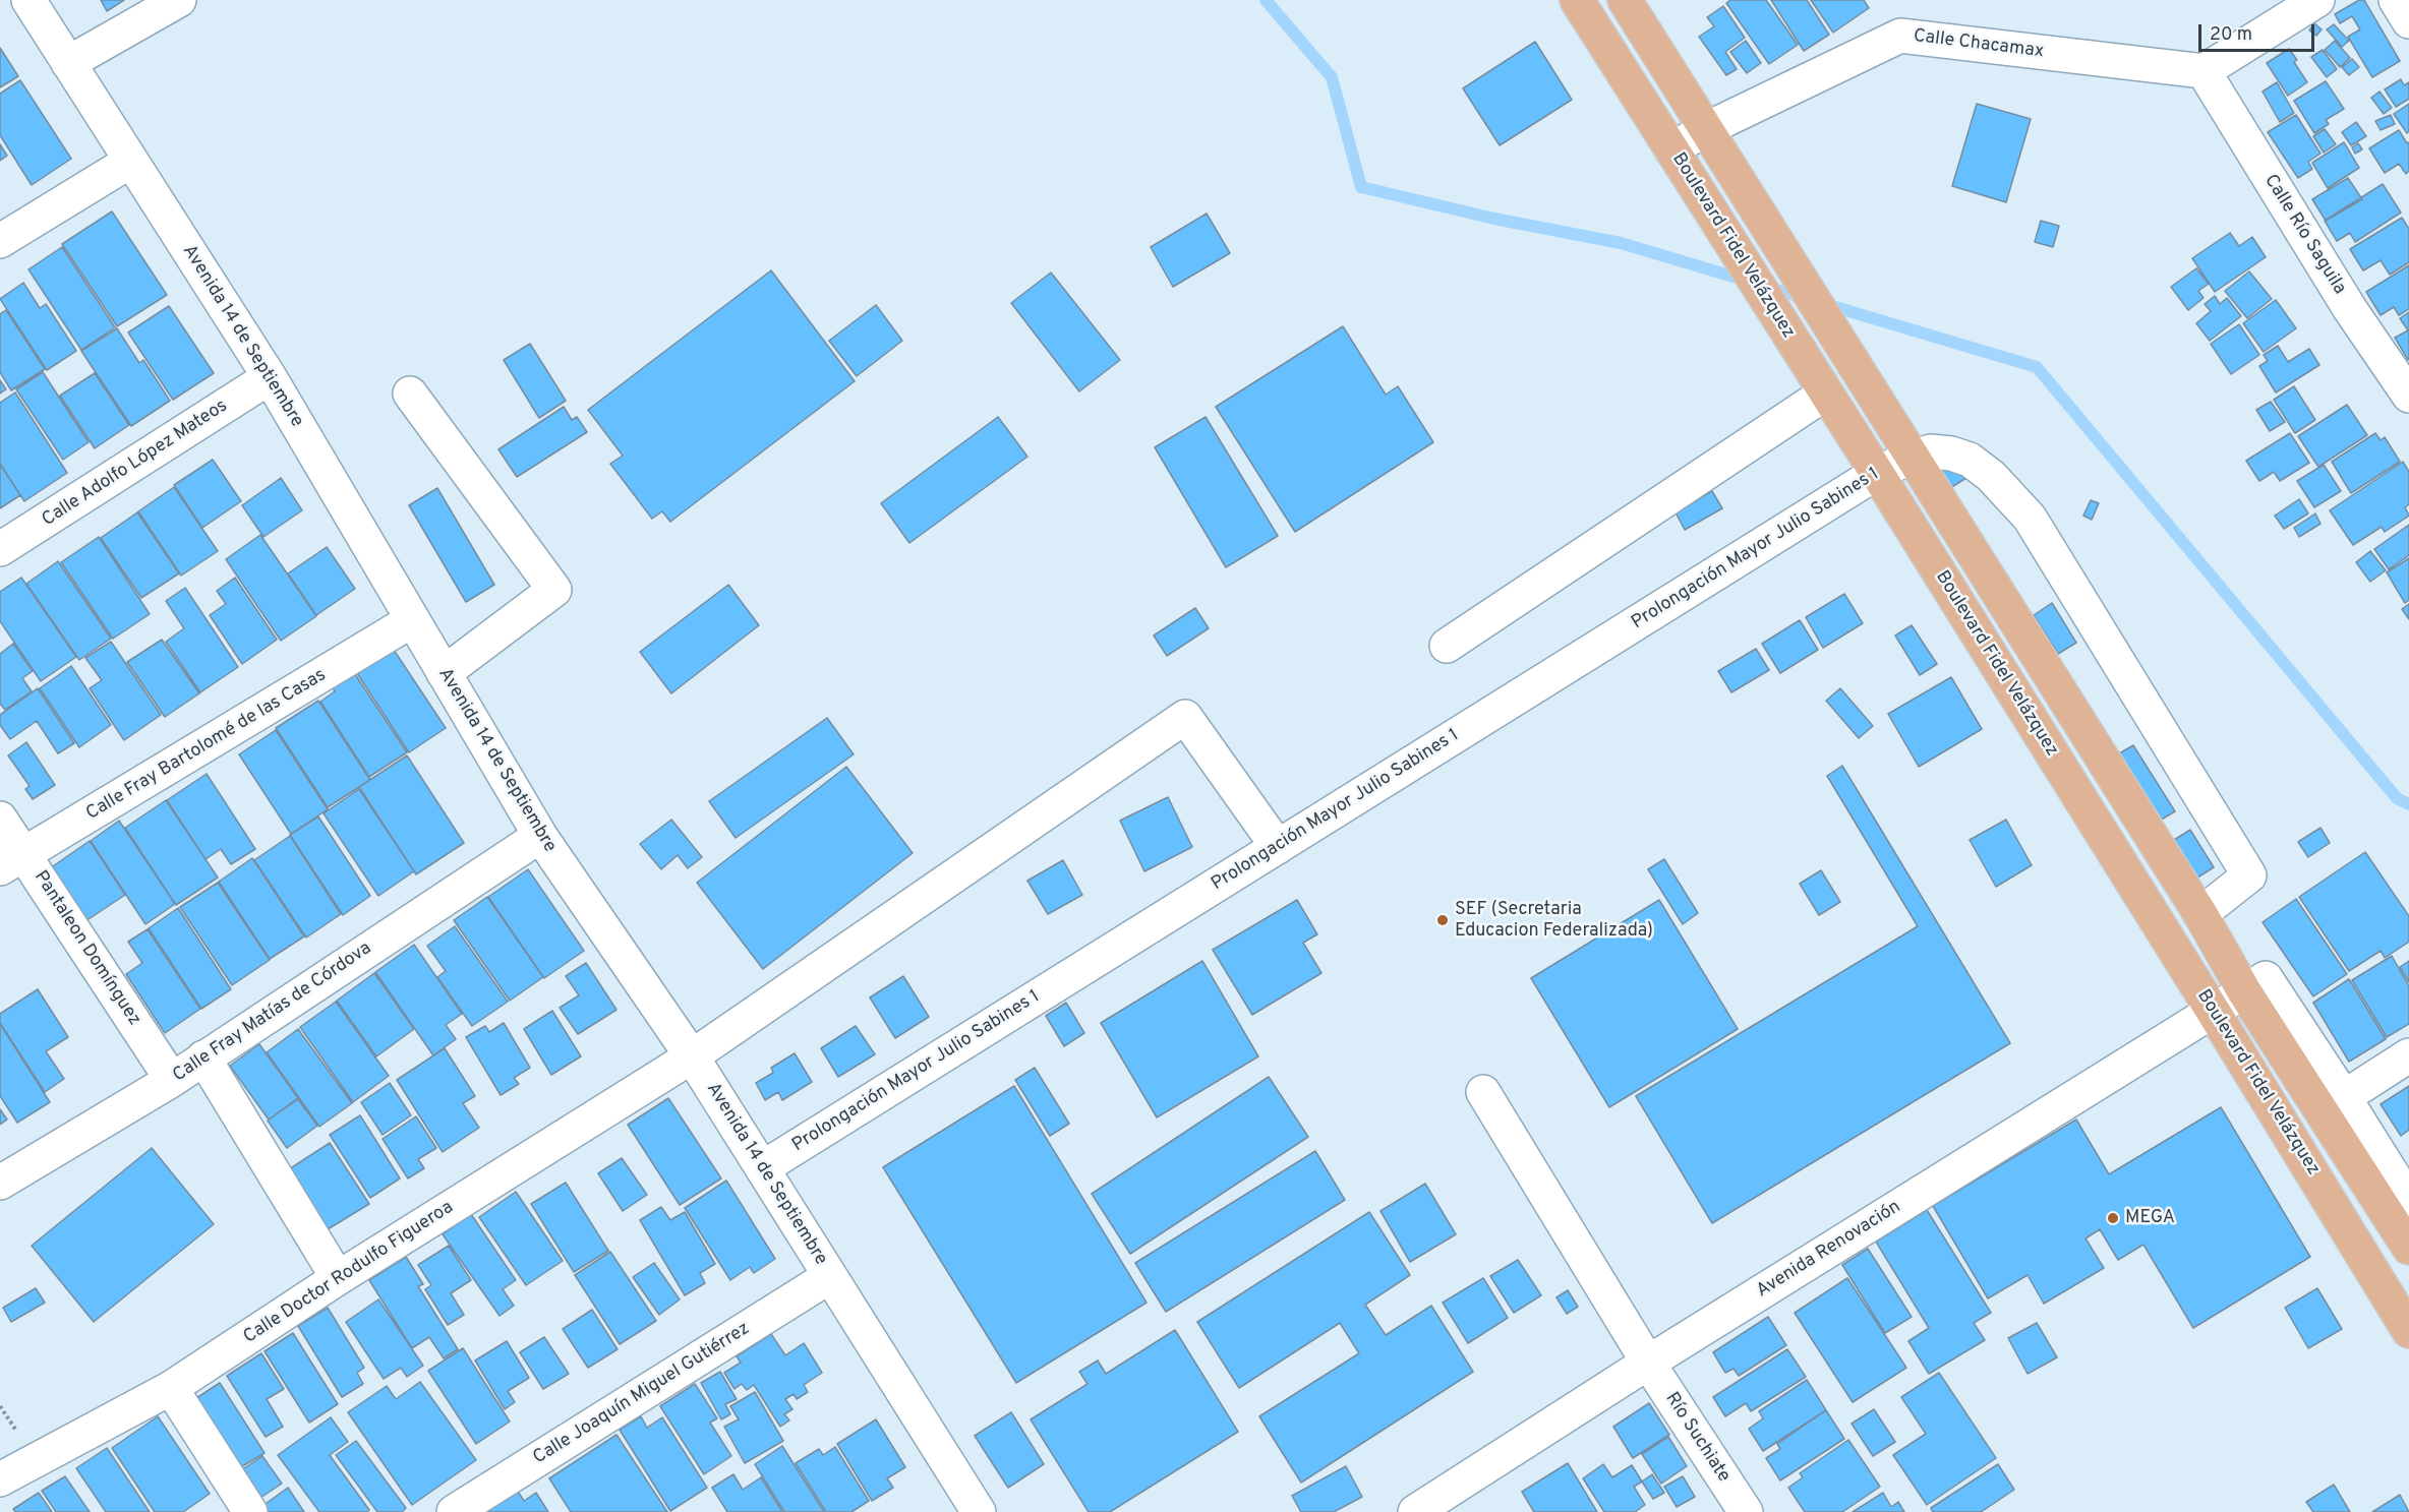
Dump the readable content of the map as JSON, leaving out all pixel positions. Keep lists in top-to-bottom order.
{
  "streets": {
    "main road": ["Boulevard Fidel Velázquez"],
    "street": [
      "Calle Chacamax",
      "Calle Río Saguila",
      "Avenida 14 de Septiembre",
      "Calle Adolfo López Mateos",
      "Prolongación Mayor Julio Sabines 1",
      "Calle Fray Bartolomé de las Casas",
      "Pantaleon Domínguez",
      "Calle Fray Matías de Córdova",
      "Avenida Renovación",
      "Calle Doctor Rodulfo Figueroa",
      "Calle Joaquín Miguel Gutiérrez",
      "Río Suchiate"
    ]
  },
  "crossings": [
    ["Calle Chacamax", "Calle Río Saguila"],
    ["Calle Chacamax", "Boulevard Fidel Velázquez"],
    ["Boulevard Fidel Velázquez", "Prolongación Mayor Julio Sabines 1"],
    ["Boulevard Fidel Velázquez", "Avenida Renovación"],
    ["Avenida 14 de Septiembre", "Calle Adolfo López Mateos"],
    ["Avenida 14 de Septiembre", "Prolongación Mayor Julio Sabines 1"],
    ["Avenida 14 de Septiembre", "Calle Fray Bartolomé de las Casas"],
    ["Avenida 14 de Septiembre", "Calle Fray Matías de Córdova"],
    ["Avenida 14 de Septiembre", "Calle Doctor Rodulfo Figueroa"],
    ["Avenida 14 de Septiembre", "Calle Joaquín Miguel Gutiérrez"],
    ["Prolongación Mayor Julio Sabines 1", "Calle Doctor Rodulfo Figueroa"],
    ["Calle Fray Bartolomé de las Casas", "Pantaleon Domínguez"],
    ["Pantaleon Domínguez", "Calle Fray Matías de Córdova"],
    ["Avenida Renovación", "Río Suchiate"]
  ],
  "places": ["SEF (Secretaria Educacion Federalizada)", "MEGA"],
  "scale_bar": "20 m"
}
